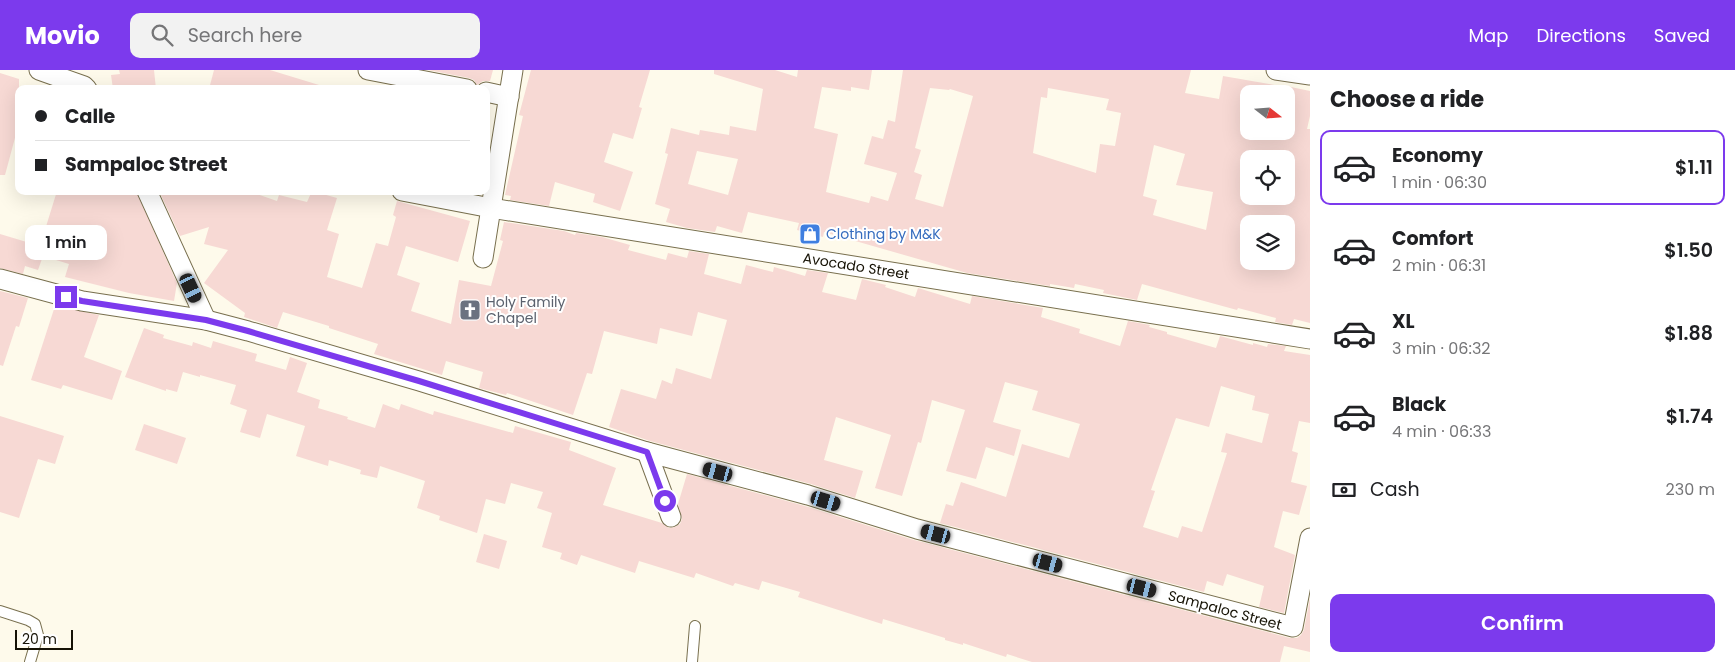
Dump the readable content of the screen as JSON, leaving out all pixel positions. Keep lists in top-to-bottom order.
{
  "streets": {
    "street": ["Avocado Street", "Sampaloc Street"]
  },
  "places": {
    "shop": ["Clothing by M&K"],
    "church": ["Holy Family Chapel"]
  },
  "scale_bar": "20 m",
  "north": "right",
  "page": {
    "header": "Movio",
    "search": "Search here",
    "nav": ["Map", "Directions", "Saved"],
    "heading": "Choose a ride",
    "banner": ["Calle", "Sampaloc Street"],
    "list": [
      {
        "name": "Economy",
        "note": "1 min · 06:30",
        "value": "$1.11"
      },
      {
        "name": "Comfort",
        "note": "2 min · 06:31",
        "value": "$1.50"
      },
      {
        "name": "XL",
        "note": "3 min · 06:32",
        "value": "$1.88"
      },
      {
        "name": "Black",
        "note": "4 min · 06:33",
        "value": "$1.74"
      }
    ],
    "bubble": "1 min",
    "pay": ["Cash", "230 m"],
    "buttons": "Confirm",
    "scale": "20 m"
  }
}
